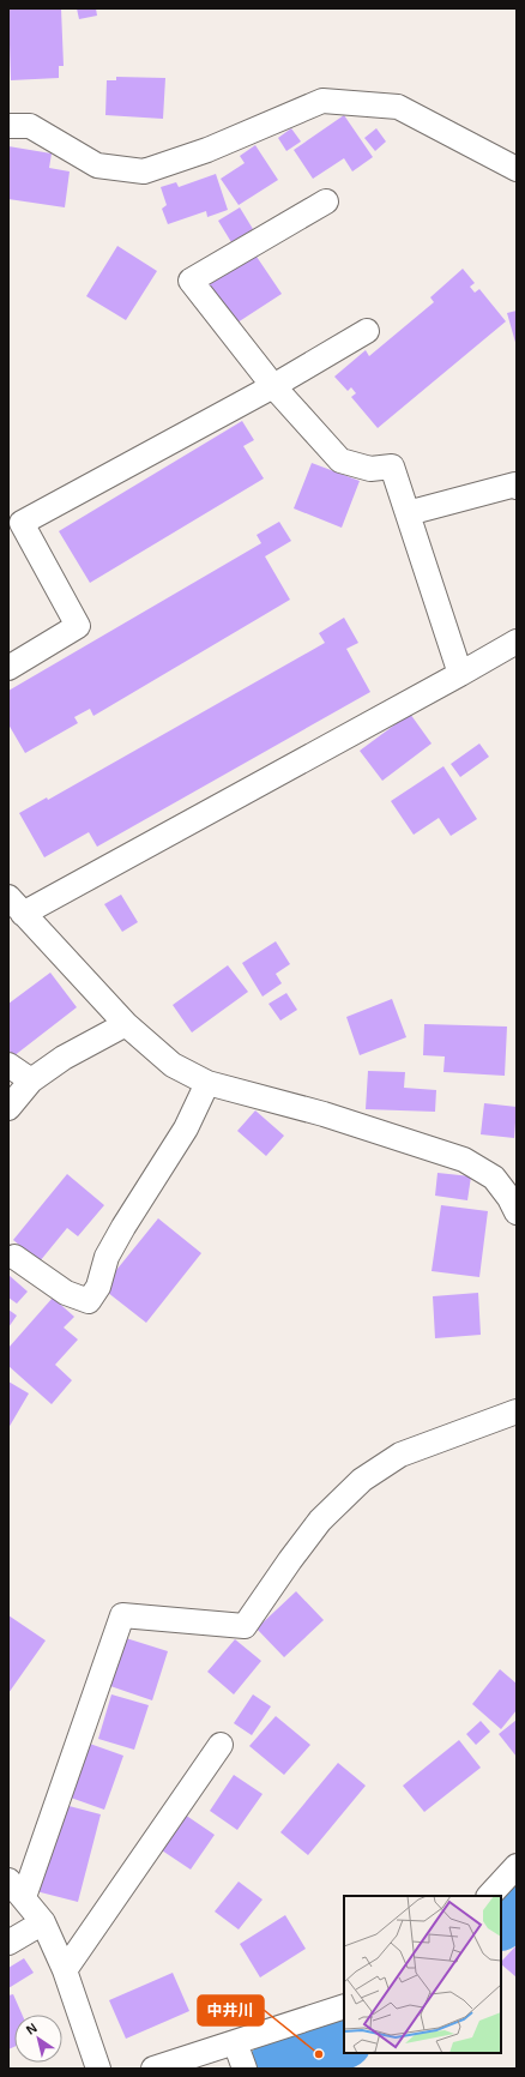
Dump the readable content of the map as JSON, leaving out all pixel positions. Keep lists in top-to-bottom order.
{
  "places": ["中井川"],
  "north": "top left"
}
